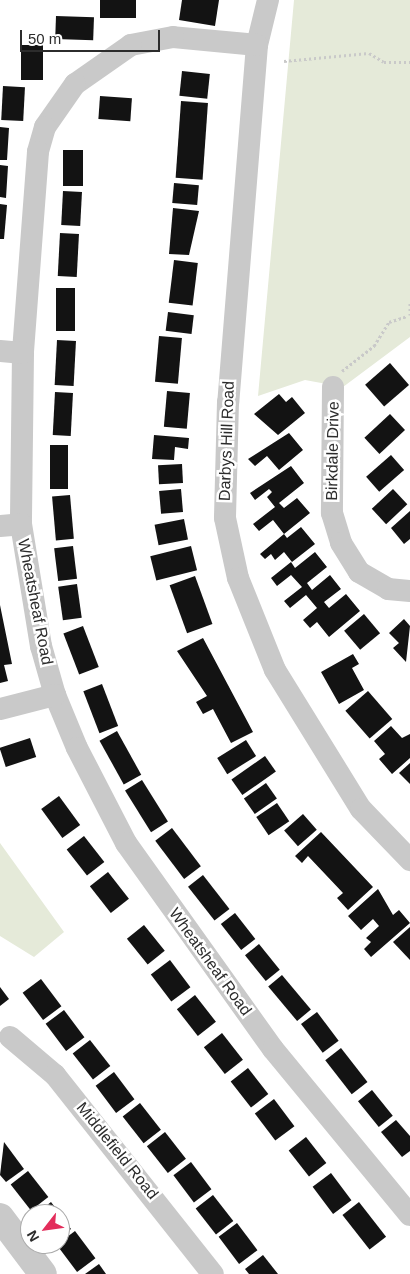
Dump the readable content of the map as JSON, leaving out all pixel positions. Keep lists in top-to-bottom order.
{
  "streets": {
    "street": [
      "Darbys Hill Road",
      "Birkdale Drive",
      "Wheatsheaf Road",
      "Middlefield Road"
    ]
  },
  "crossings": [
    ["Darbys Hill Road", "Wheatsheaf Road"]
  ],
  "scale_bar": "50 m",
  "north": "bottom left"
}
